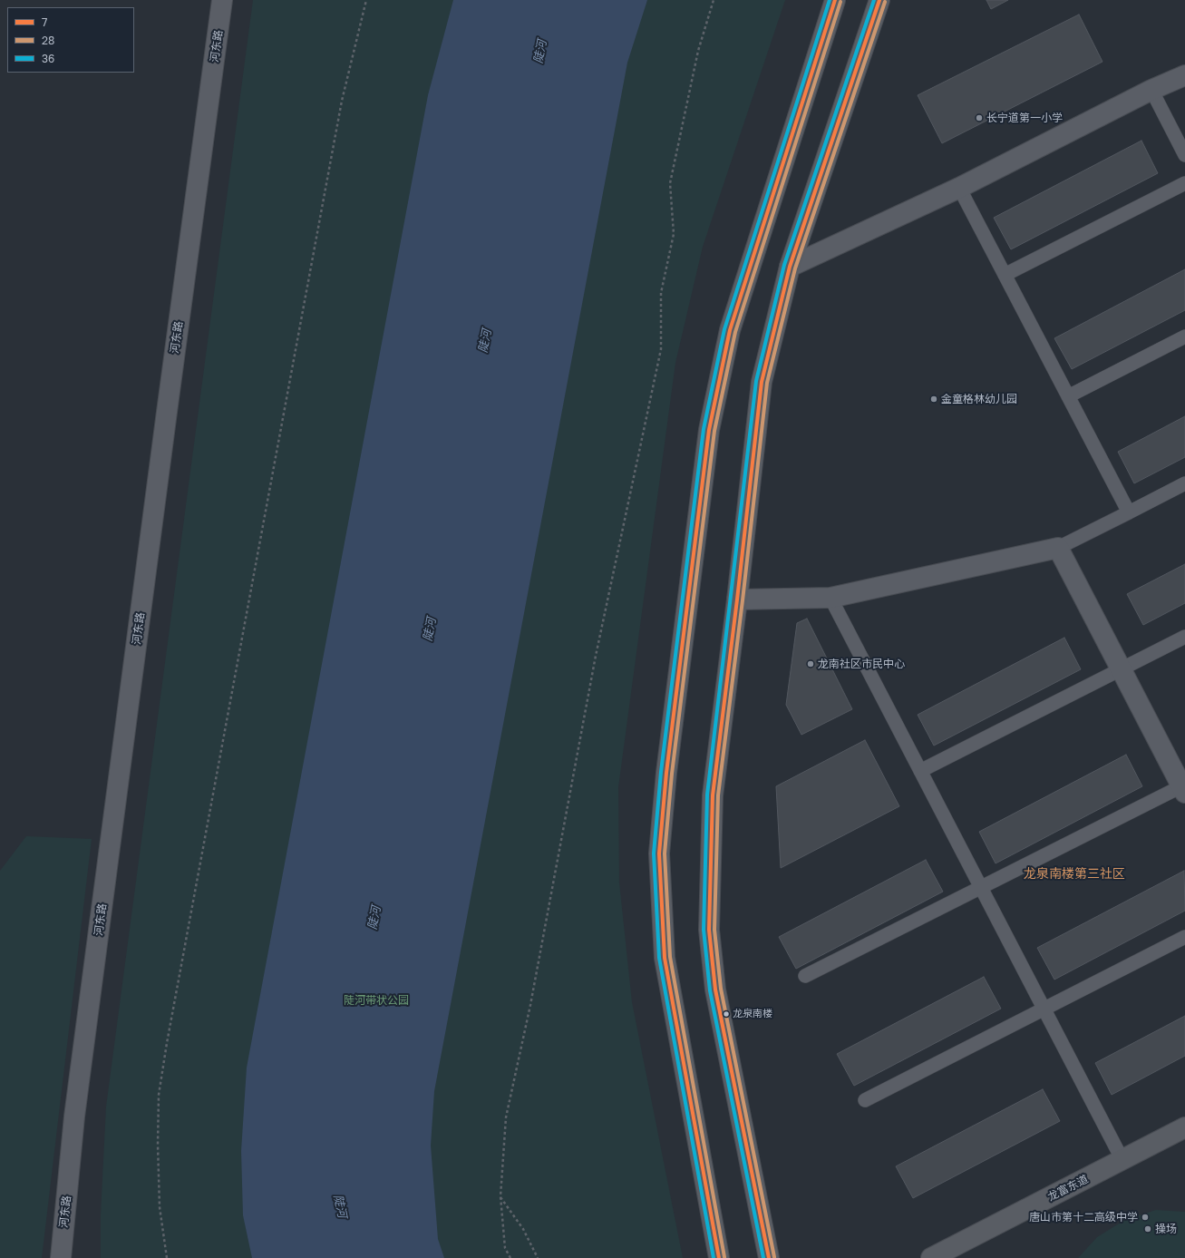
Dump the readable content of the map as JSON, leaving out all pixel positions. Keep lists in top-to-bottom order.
{
  "streets": {
    "main road": ["龙富东道"],
    "street": ["河东路"]
  },
  "districts": ["龙泉南楼第三社区"],
  "water": ["陡河"],
  "parks": ["陡河带状公园"],
  "places": [
    "长宁道第一小学",
    "金童格林幼儿园",
    "龙南社区市民中心",
    "龙泉南楼",
    "唐山市第十二高级中学",
    "操场"
  ],
  "lines": ["transit line 7", "transit line 36", "transit line 28"],
  "legend": ["7", "28", "36"]
}
